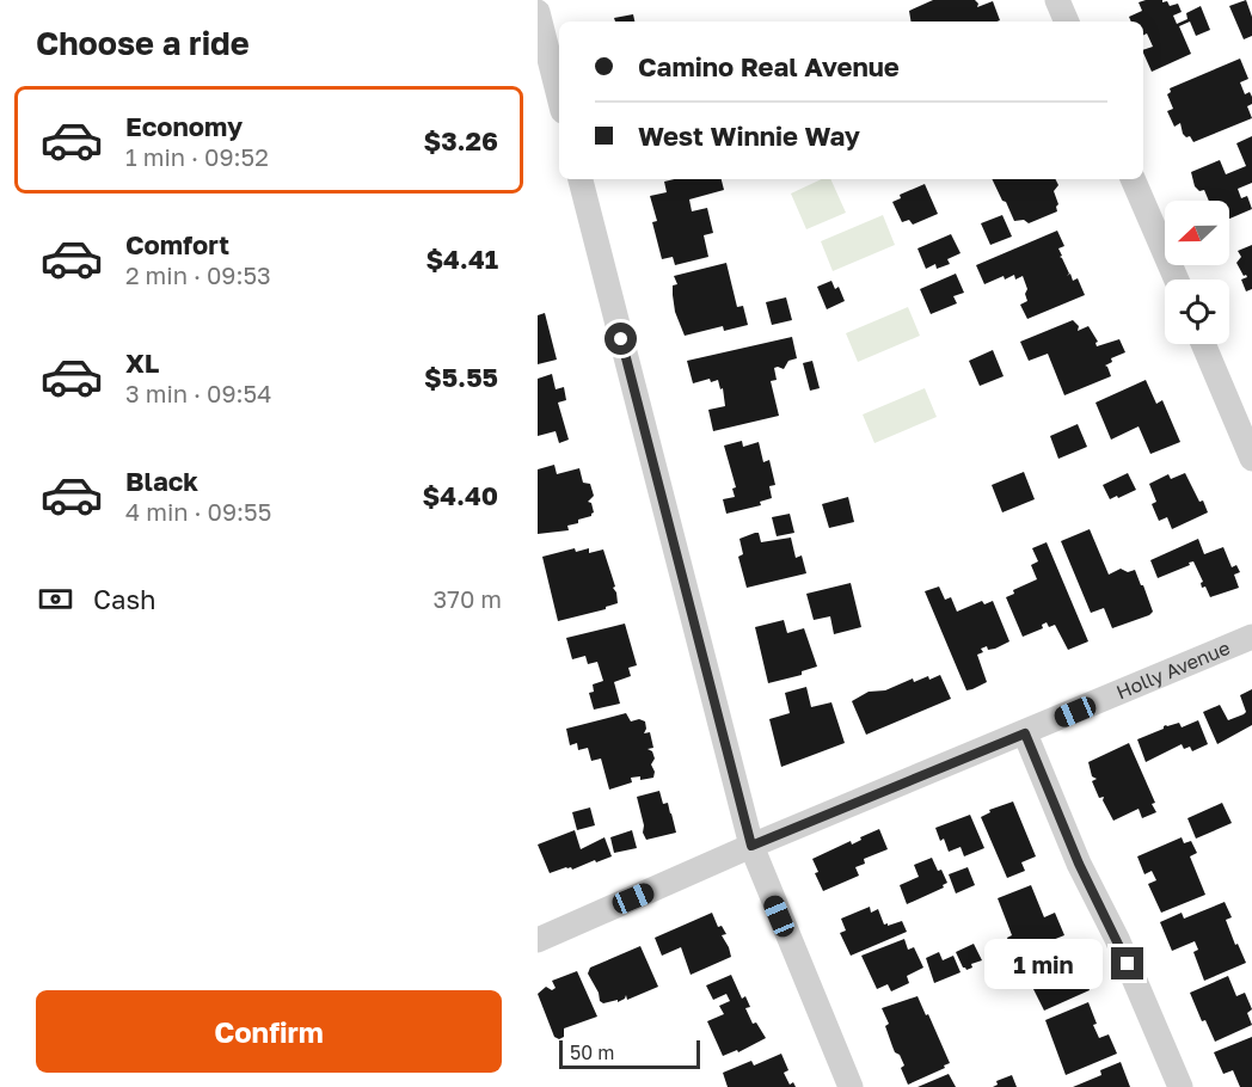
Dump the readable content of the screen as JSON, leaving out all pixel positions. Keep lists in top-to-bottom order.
{
  "streets": {
    "street": ["Holly Avenue"]
  },
  "scale_bar": "50 m",
  "north": "left",
  "page": {
    "heading": "Choose a ride",
    "banner": ["Camino Real Avenue", "West Winnie Way"],
    "list": [
      {
        "name": "Economy",
        "note": "1 min · 09:52",
        "value": "$3.26"
      },
      {
        "name": "Comfort",
        "note": "2 min · 09:53",
        "value": "$4.41"
      },
      {
        "name": "XL",
        "note": "3 min · 09:54",
        "value": "$5.55"
      },
      {
        "name": "Black",
        "note": "4 min · 09:55",
        "value": "$4.40"
      }
    ],
    "pay": ["Cash", "370 m"],
    "bubble": "1 min",
    "buttons": "Confirm",
    "scale": "50 m"
  }
}
